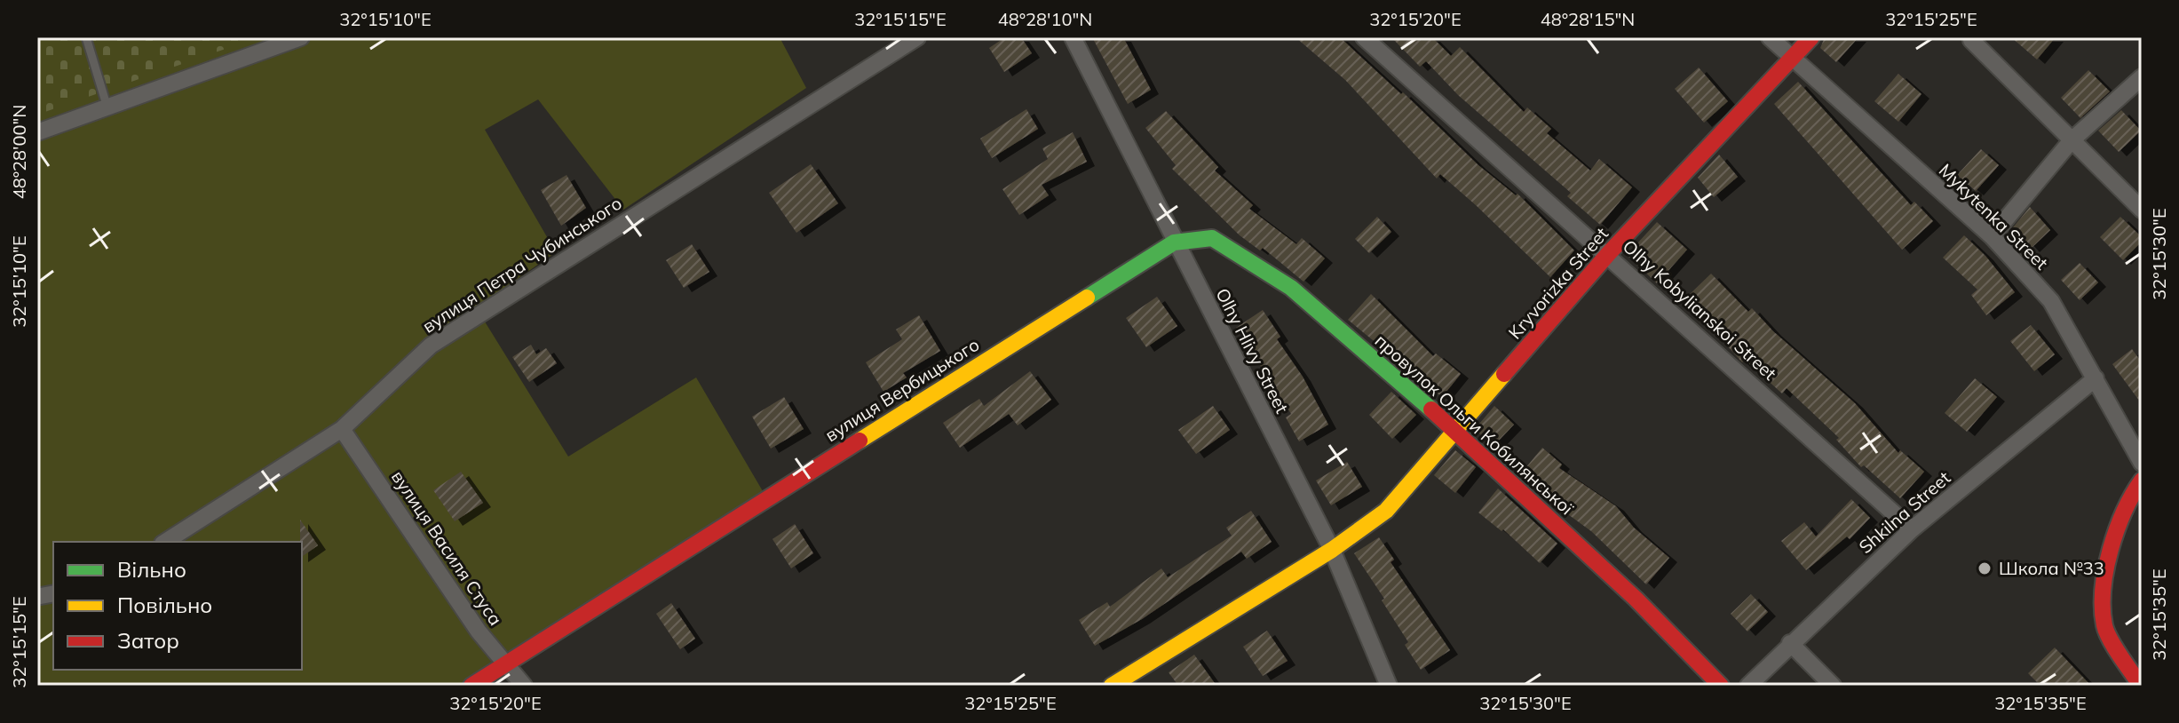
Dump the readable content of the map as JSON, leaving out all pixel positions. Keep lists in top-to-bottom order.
{
  "streets": {
    "street": [
      "Mykytenka Street",
      "вулиця Петра Чубинського",
      "Kryvorizka Street",
      "Olhy Kobylianskoi Street",
      "Olhy Hlivy Street",
      "вулиця Вербицького",
      "провулок Ольги Кобилянської",
      "Shkilna Street",
      "вулиця Василя Стуса"
    ]
  },
  "crossings": [
    ["Mykytenka Street", "Kryvorizka Street"],
    ["Mykytenka Street", "Shkilna Street"],
    ["вулиця Петра Чубинського", "вулиця Василя Стуса"],
    ["Kryvorizka Street", "Olhy Kobylianskoi Street"],
    ["Kryvorizka Street", "Olhy Hlivy Street"],
    ["Kryvorizka Street", "провулок Ольги Кобилянської"],
    ["Olhy Kobylianskoi Street", "Shkilna Street"],
    ["Olhy Hlivy Street", "вулиця Вербицького"],
    ["Olhy Hlivy Street", "провулок Ольги Кобилянської"],
    ["вулиця Вербицького", "провулок Ольги Кобилянської"],
    ["вулиця Вербицького", "вулиця Василя Стуса"]
  ],
  "places": ["Школа №33"],
  "legend": ["Вільно", "Повільно", "Затор"],
  "coordinates": [
    "32°15'10\"E",
    "32°15'15\"E",
    "48°28'10\"N",
    "32°15'20\"E",
    "48°28'15\"N",
    "32°15'25\"E",
    "48°28'00\"N",
    "32°15'30\"E",
    "32°15'35\"E"
  ]
}
